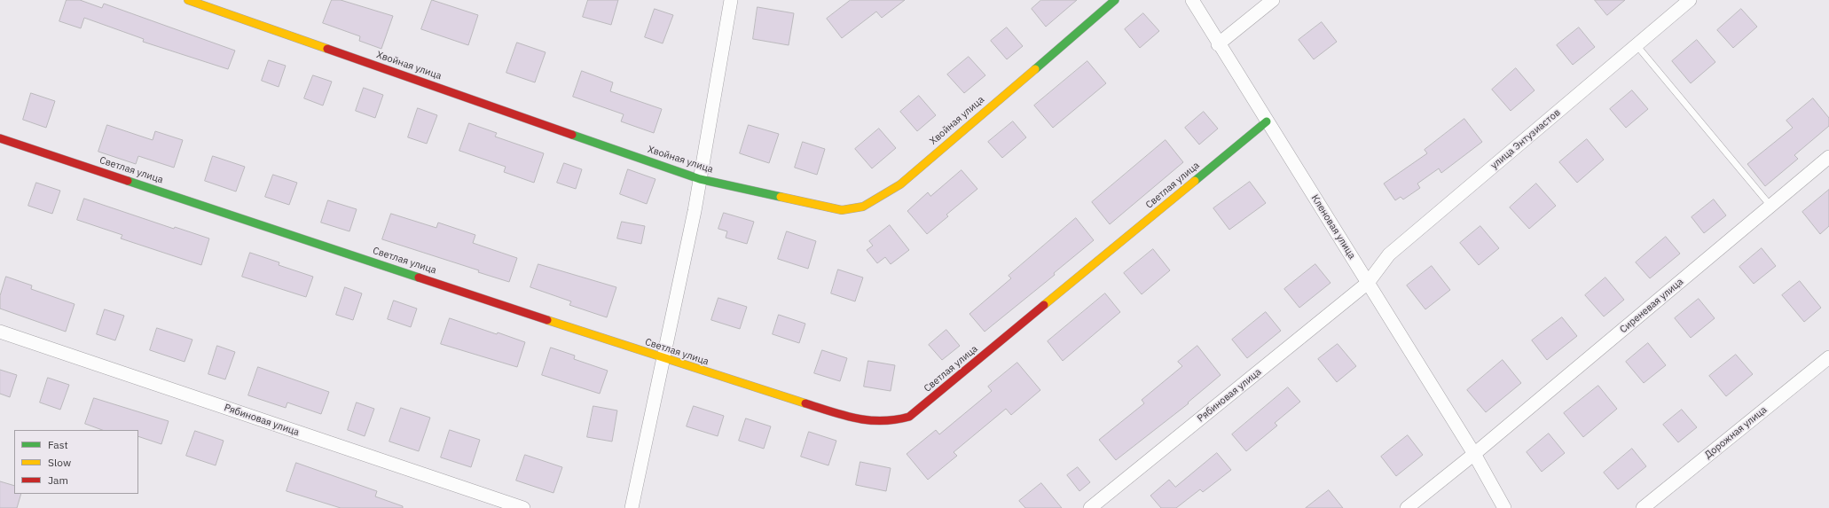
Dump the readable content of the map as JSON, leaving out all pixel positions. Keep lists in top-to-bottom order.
{
  "streets": {
    "street": [
      "Хвойная улица",
      "улица Энтузиастов",
      "Светлая улица",
      "Кленовая улица",
      "Сиреневая улица",
      "Рябиновая улица",
      "Дорожная улица"
    ]
  },
  "crossings": [
    ["улица Энтузиастов", "Кленовая улица"],
    ["улица Энтузиастов", "Рябиновая улица"],
    ["Светлая улица", "Кленовая улица"],
    ["Кленовая улица", "Сиреневая улица"],
    ["Кленовая улица", "Рябиновая улица"]
  ],
  "legend": ["Fast", "Slow", "Jam"]
}
